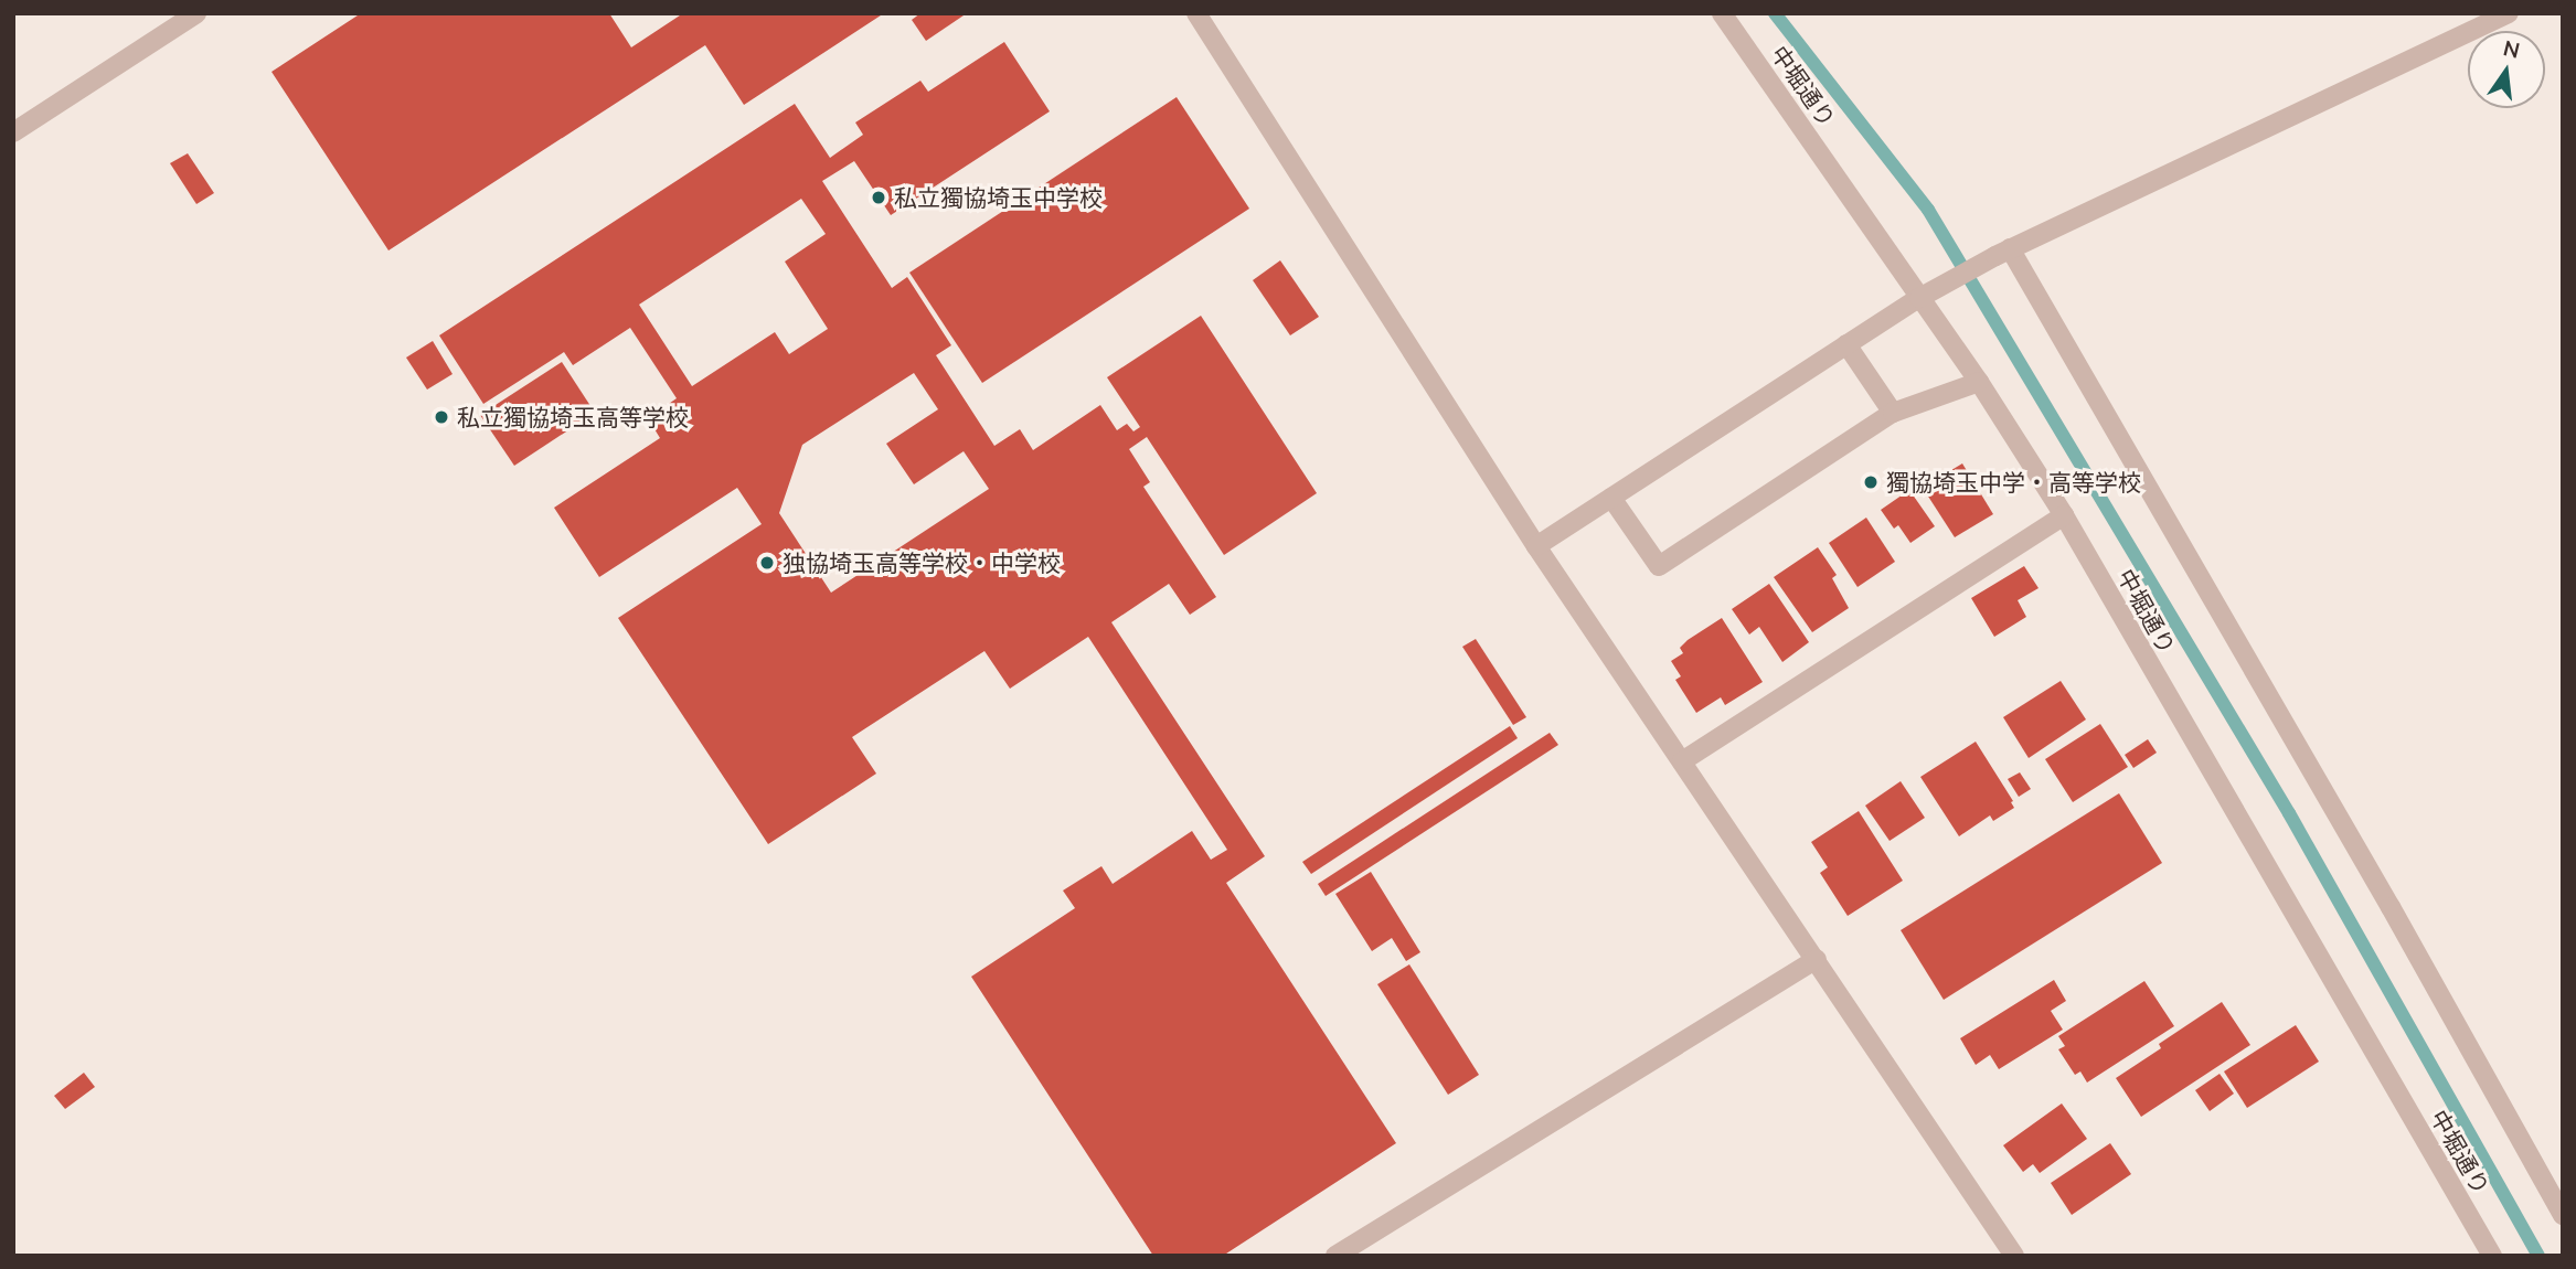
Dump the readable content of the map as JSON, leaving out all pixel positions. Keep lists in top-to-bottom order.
{
  "streets": {
    "street": ["中堀通り"]
  },
  "places": [
    "私立獨協埼玉中学校",
    "私立獨協埼玉高等学校",
    "獨協埼玉中学・高等学校",
    "独協埼玉高等学校・中学校"
  ],
  "north": "top"
}
